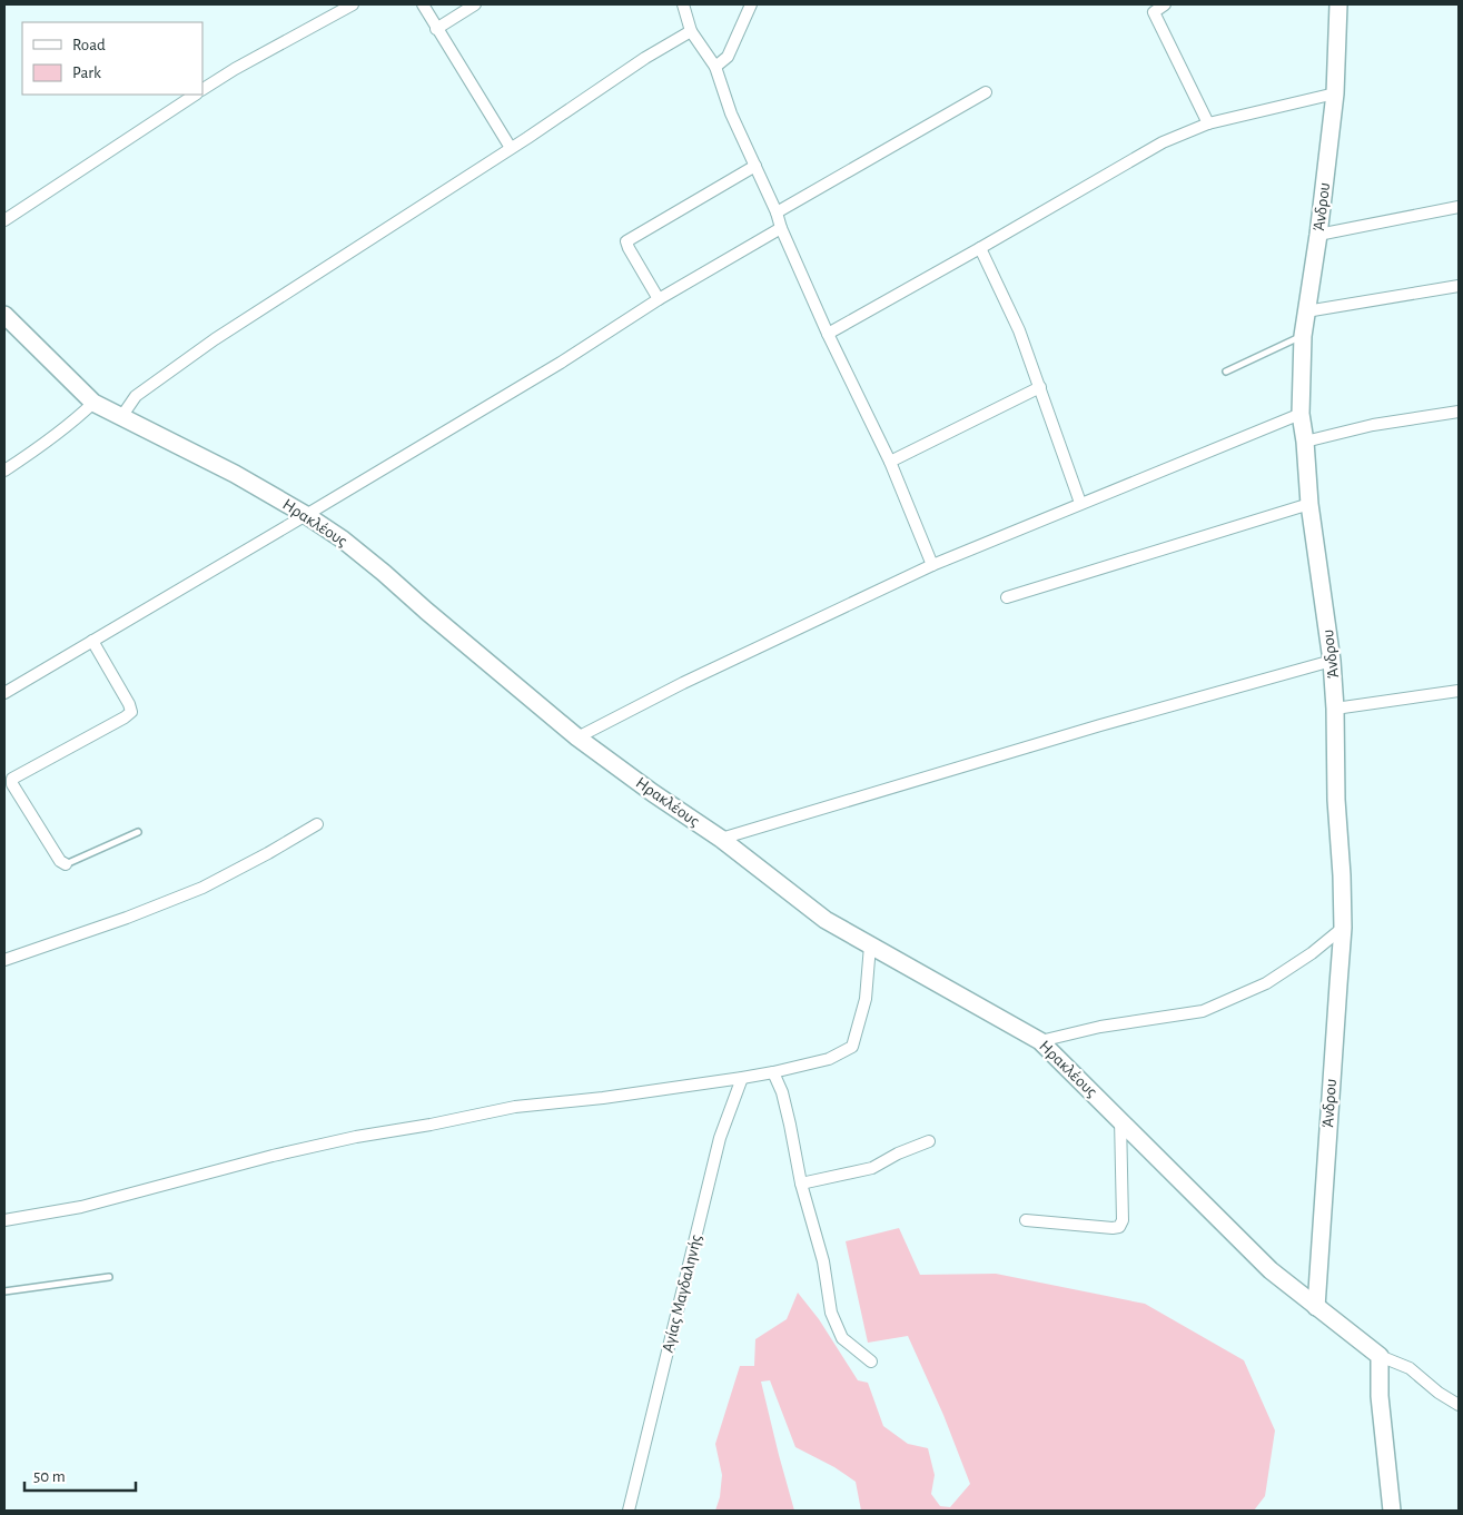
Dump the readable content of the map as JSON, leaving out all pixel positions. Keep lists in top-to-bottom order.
{
  "streets": {
    "street": ["Άνδρου", "Ηρακλέους", "Αγίας Μαγδαληνής"]
  },
  "crossings": [
    ["Άνδρου", "Ηρακλέους"]
  ],
  "legend": ["Road", "Park"],
  "scale_bar": "50 m"
}
